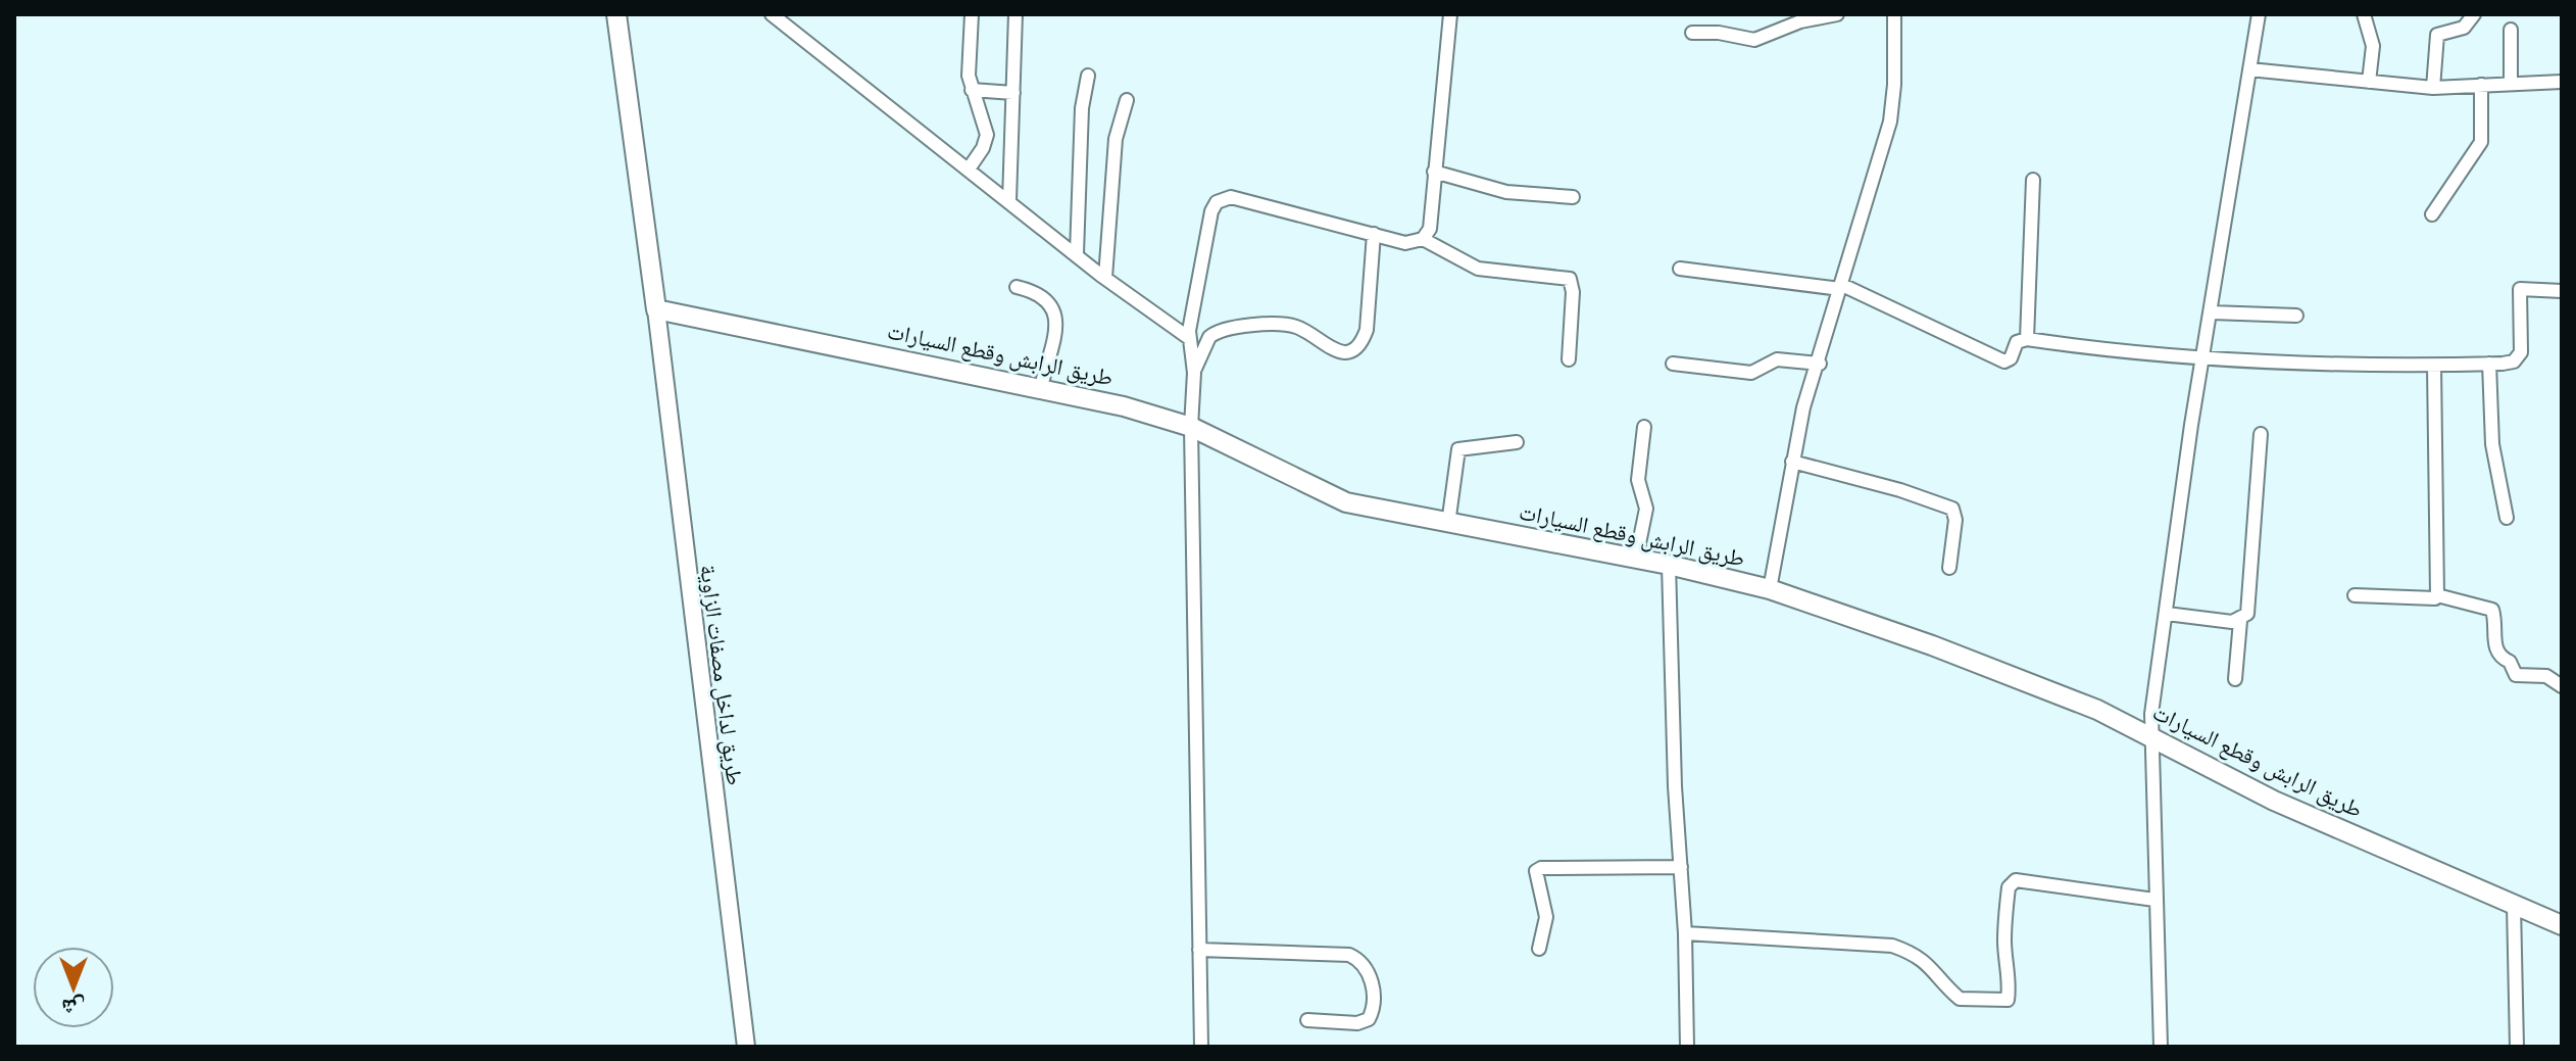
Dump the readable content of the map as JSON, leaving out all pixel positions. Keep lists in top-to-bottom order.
{
  "streets": {
    "main road": ["طريق الرابش وقطع السيارات"],
    "street": ["طريق لداخل مصفات الزاوية"]
  },
  "crossings": [
    ["طريق الرابش وقطع السيارات", "طريق لداخل مصفات الزاوية"]
  ],
  "north": "bottom"
}
